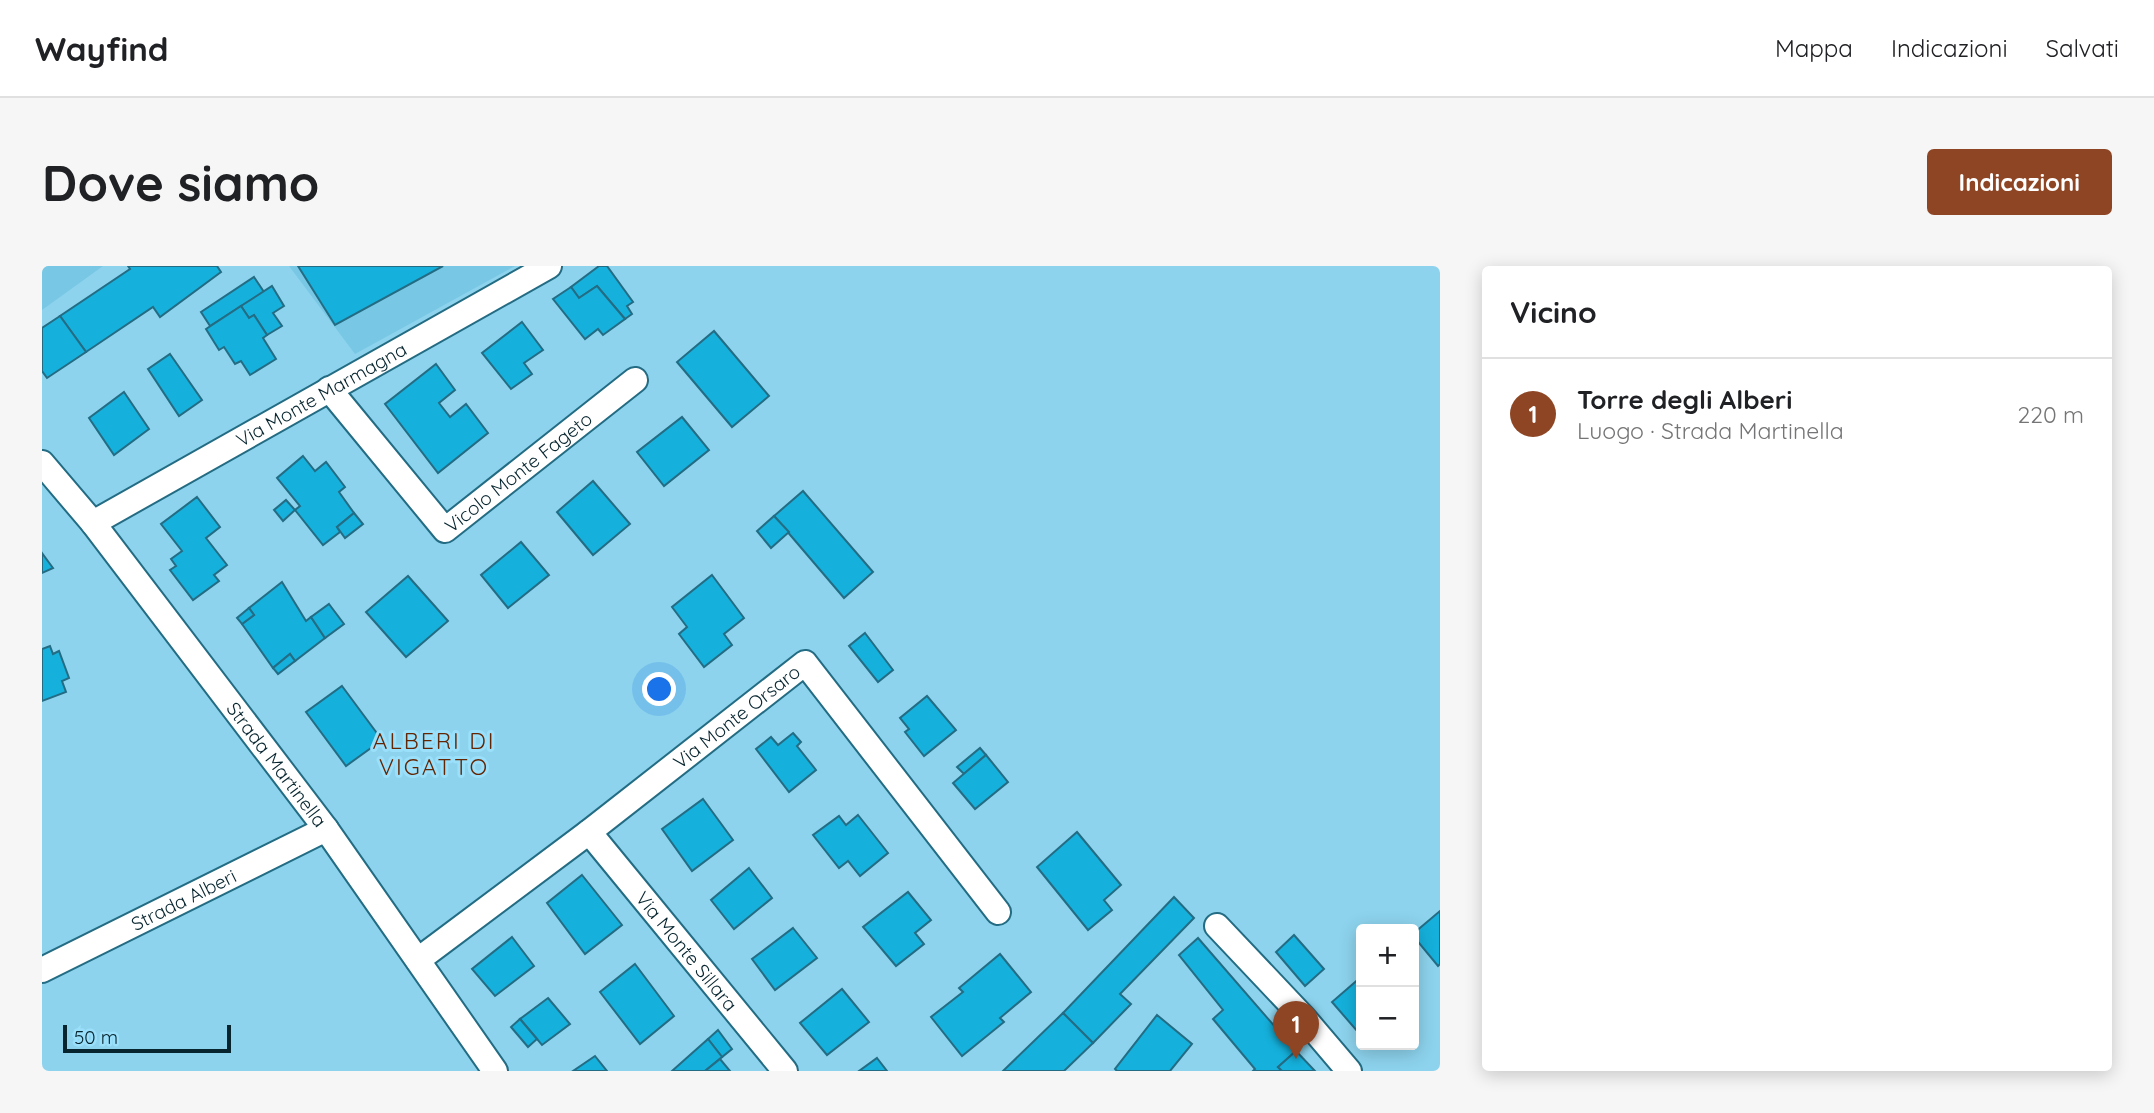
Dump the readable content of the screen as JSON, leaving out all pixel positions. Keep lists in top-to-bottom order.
{
  "streets": {
    "street": [
      "Via Monte Marmagna",
      "Vicolo Monte Fageto",
      "Via Monte Orsaro",
      "Strada Martinella",
      "Strada Alberi",
      "Via Monte Sillara"
    ]
  },
  "crossings": [
    ["Via Monte Marmagna", "Vicolo Monte Fageto"],
    ["Via Monte Marmagna", "Strada Martinella"],
    ["Via Monte Orsaro", "Strada Martinella"],
    ["Via Monte Orsaro", "Via Monte Sillara"],
    ["Strada Martinella", "Strada Alberi"]
  ],
  "districts": ["ALBERI DI VIGATTO"],
  "scale_bar": "50 m",
  "page": {
    "header": "Wayfind",
    "nav": ["Mappa", "Indicazioni", "Salvati"],
    "buttons": "Indicazioni",
    "title": "Dove siamo",
    "heading": "Vicino",
    "list": [
      {
        "mark": "1",
        "name": "Torre degli Alberi",
        "note": "Luogo · Strada Martinella",
        "value": "220 m"
      }
    ],
    "map_buttons": ["+", "−"],
    "pins": "1",
    "scale": "50 m"
  }
}
